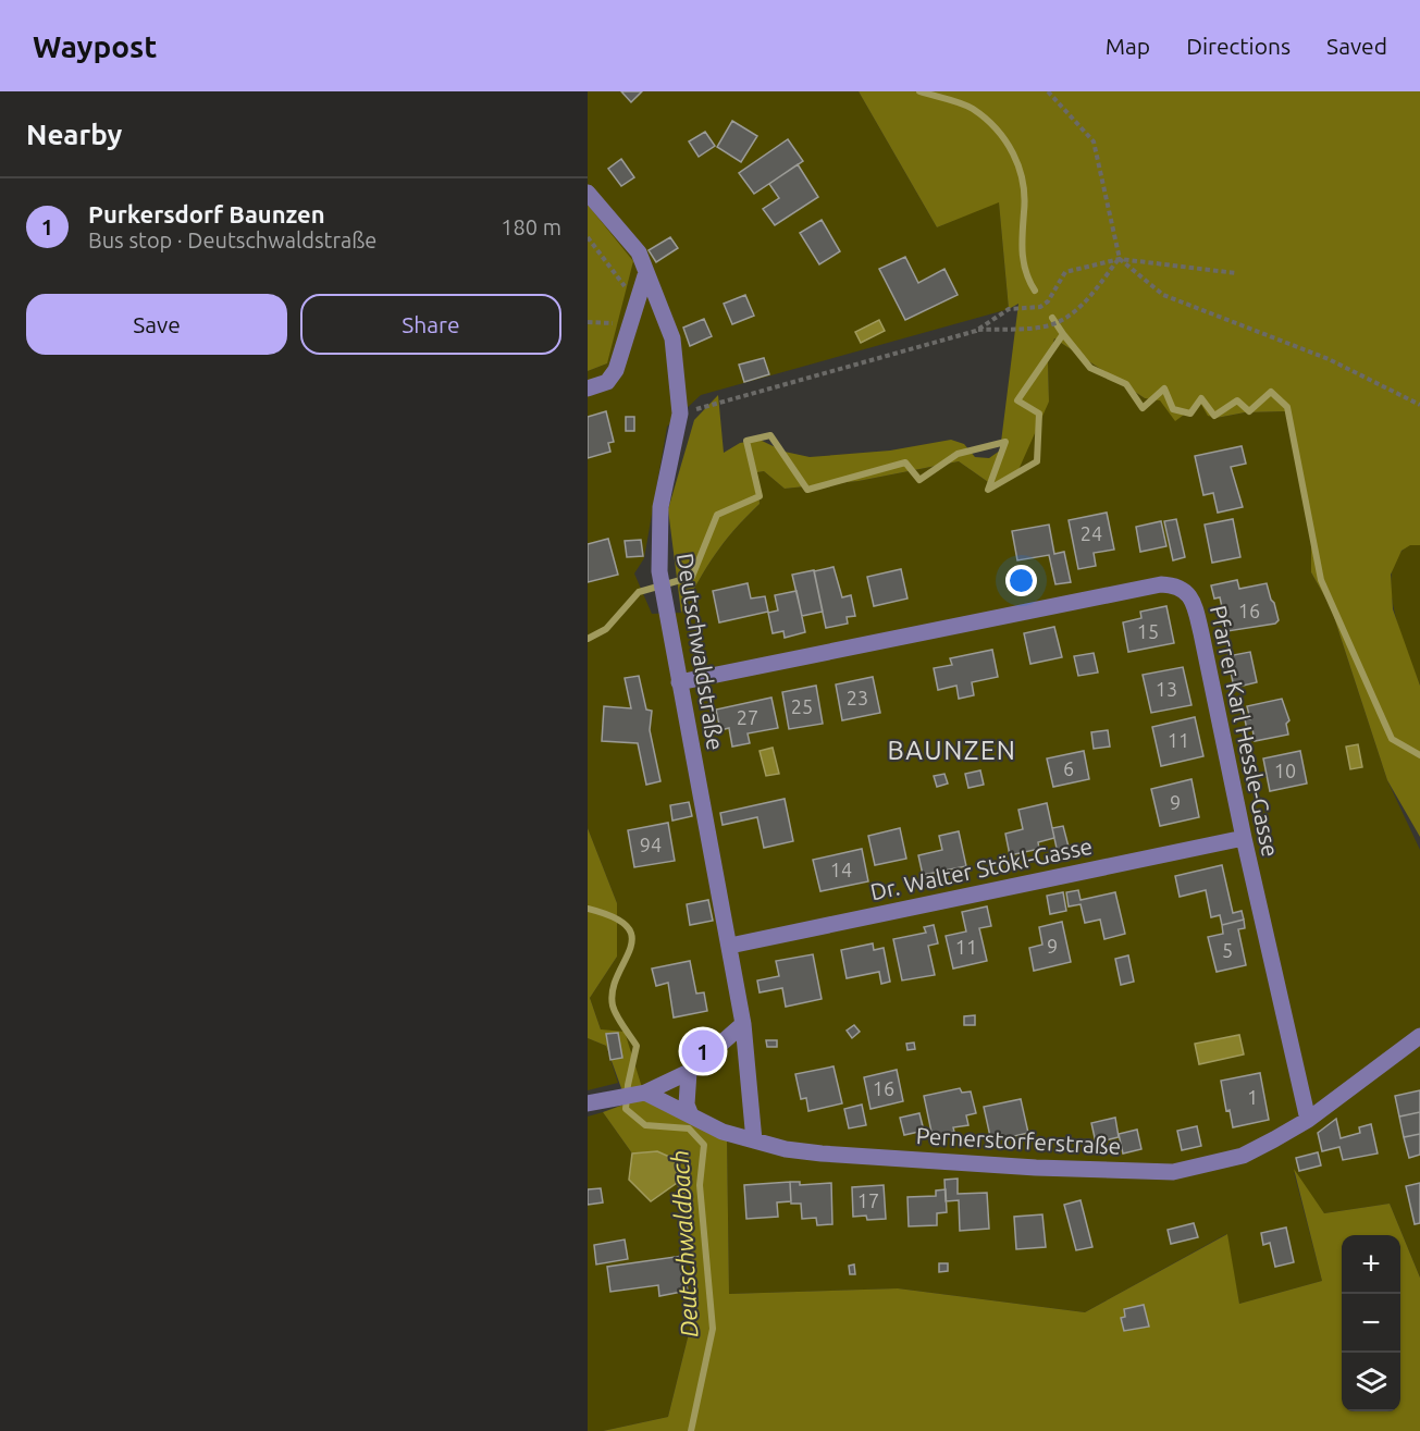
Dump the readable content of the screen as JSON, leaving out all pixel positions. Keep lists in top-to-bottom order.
{
  "streets": {
    "street": [
      "Deutschwaldstraße",
      "Pfarrer Karl Hessle-Gasse",
      "Dr. Walter Stökl-Gasse",
      "Pernerstorferstraße"
    ]
  },
  "crossings": [
    ["Deutschwaldstraße", "Pfarrer Karl Hessle-Gasse"],
    ["Deutschwaldstraße", "Dr. Walter Stökl-Gasse"],
    ["Deutschwaldstraße", "Pernerstorferstraße"],
    ["Pfarrer Karl Hessle-Gasse", "Dr. Walter Stökl-Gasse"],
    ["Pfarrer Karl Hessle-Gasse", "Pernerstorferstraße"]
  ],
  "districts": ["BAUNZEN"],
  "water": ["Deutschwaldbach"],
  "house_numbers": [
    "24",
    "16",
    "15",
    "13",
    "23",
    "25",
    "27",
    "11",
    "6",
    "10",
    "9",
    "94",
    "14",
    "9",
    "11",
    "5",
    "16",
    "1",
    "17"
  ],
  "page": {
    "header": "Waypost",
    "nav": ["Map", "Directions", "Saved"],
    "heading": "Nearby",
    "list": [
      {
        "mark": "1",
        "name": "Purkersdorf Baunzen",
        "note": "Bus stop · Deutschwaldstraße",
        "value": "180 m"
      }
    ],
    "buttons": ["Save", "Share"],
    "pins": "1",
    "map_buttons": ["+", "−"]
  }
}
